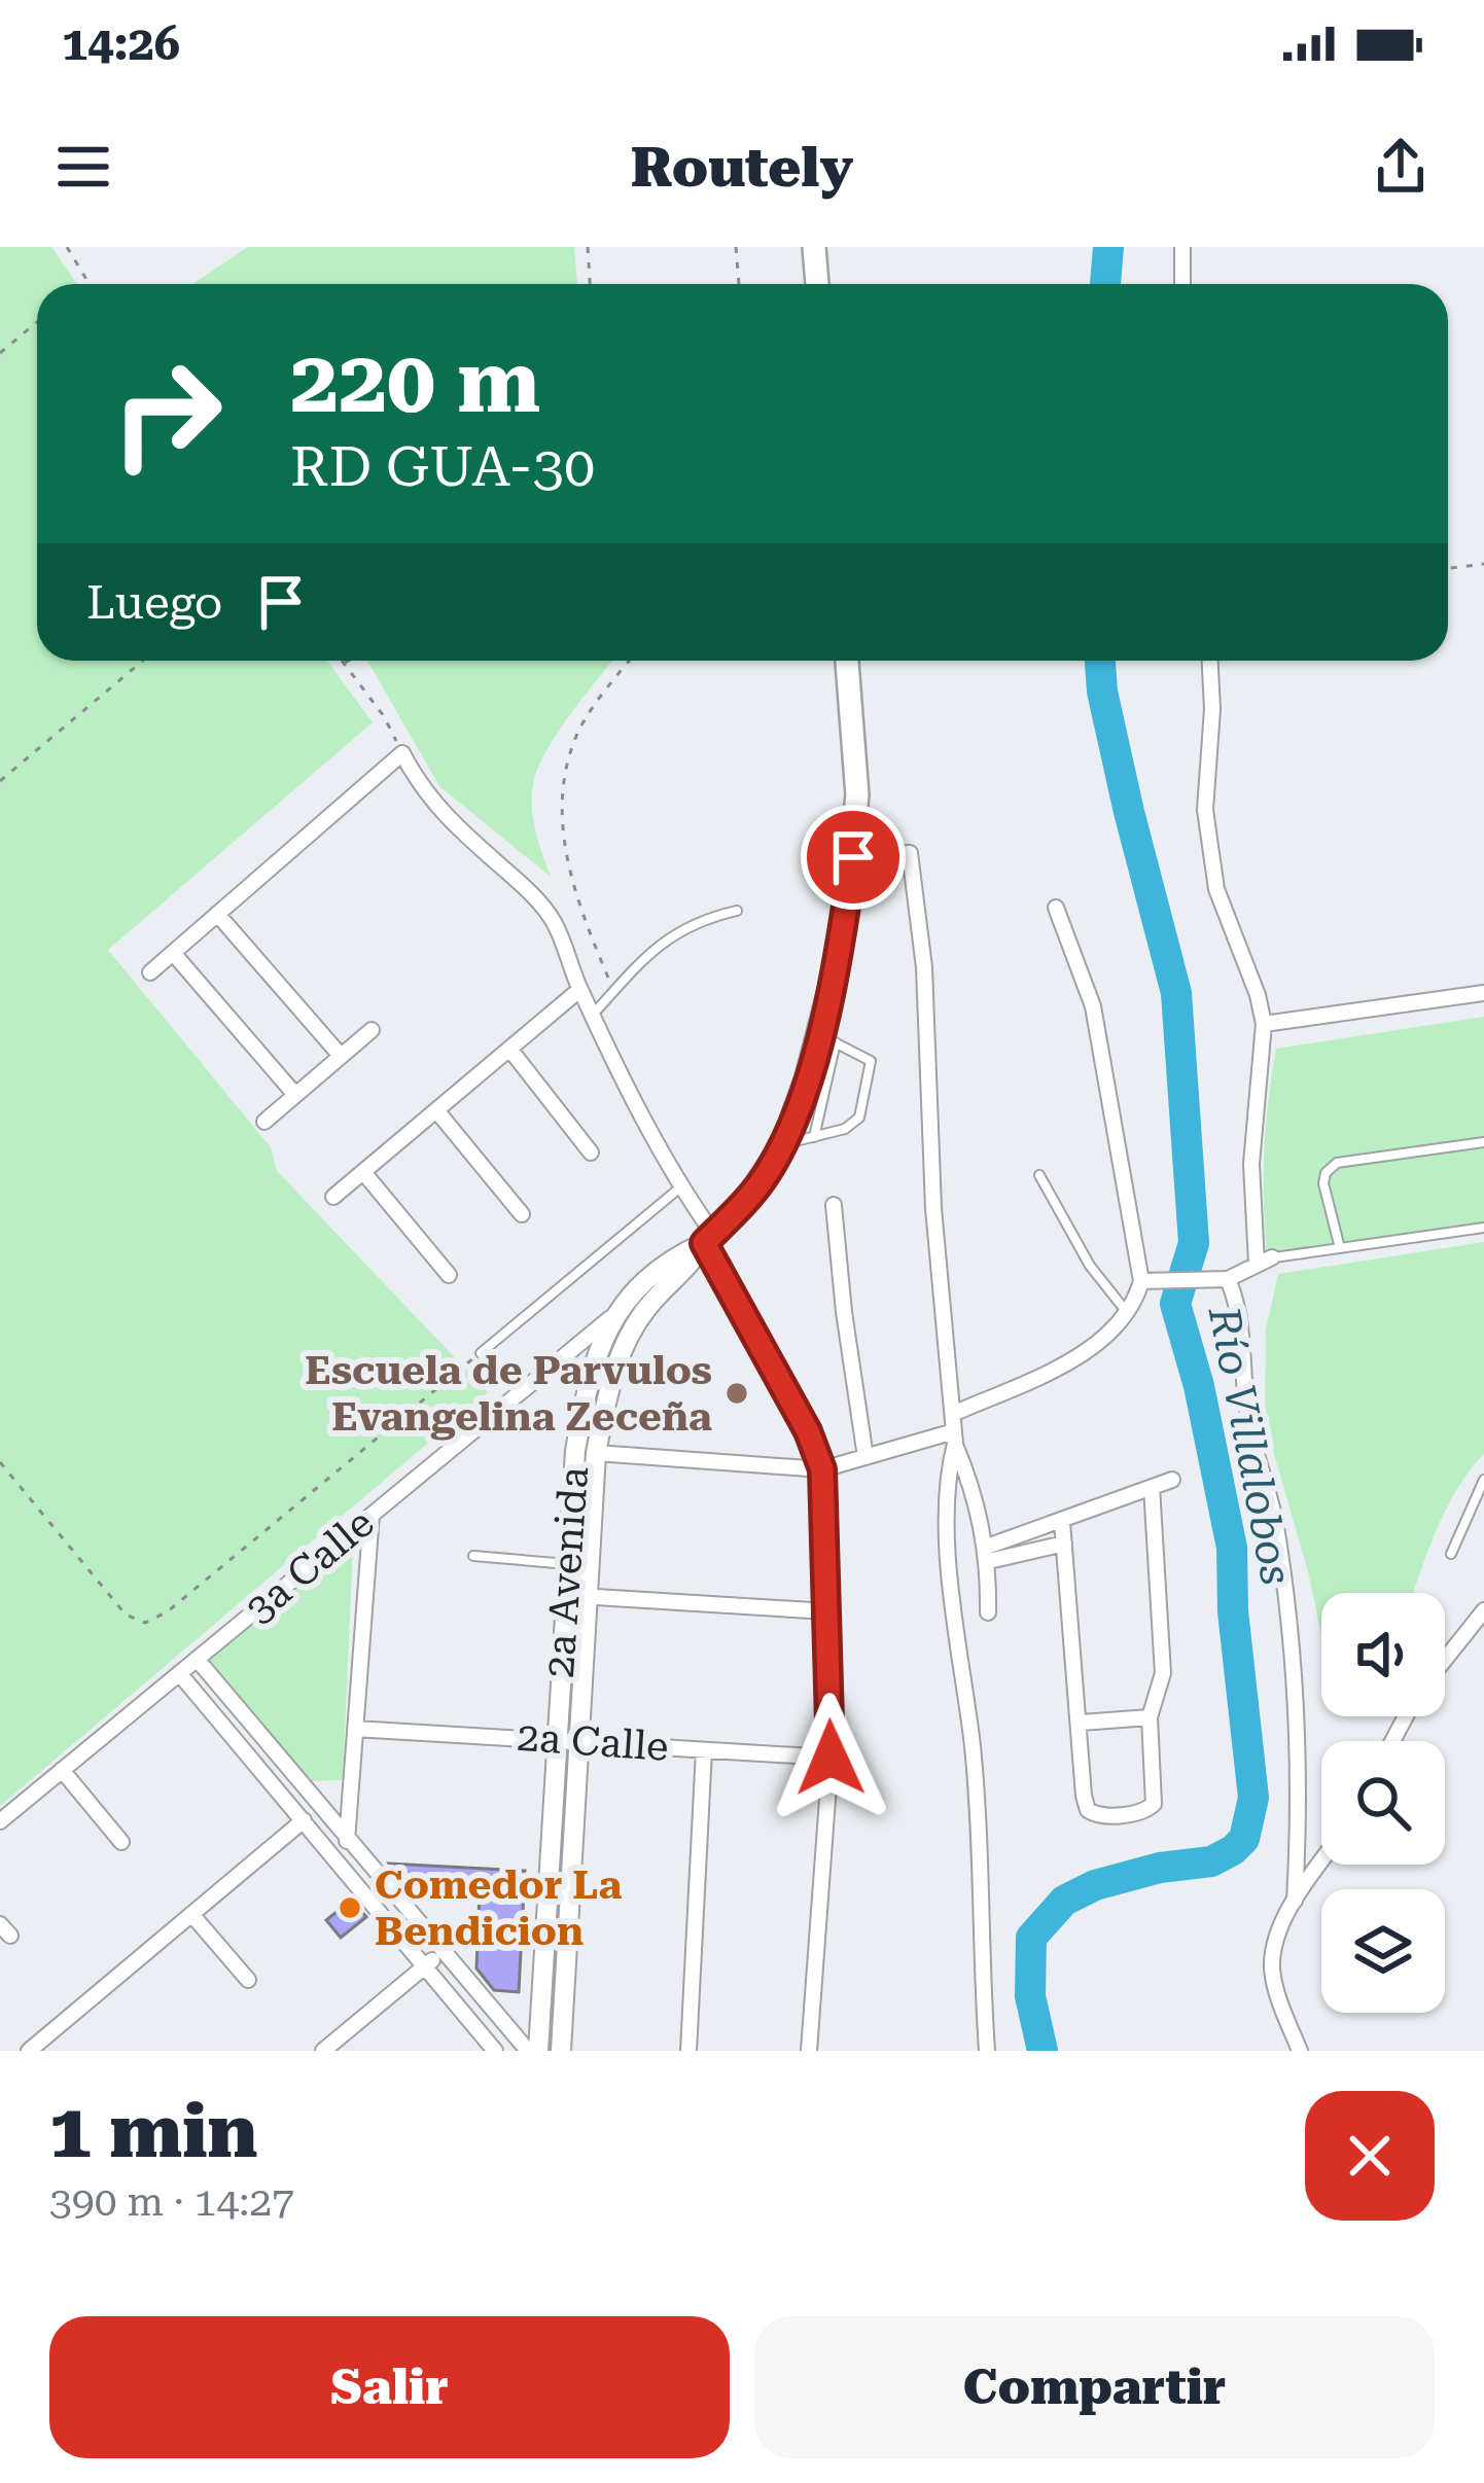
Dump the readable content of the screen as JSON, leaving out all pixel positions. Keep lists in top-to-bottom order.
{
  "streets": {
    "street": ["3a Calle", "2a Avenida", "2a Calle"]
  },
  "crossings": [
    ["3a Calle", "2a Avenida"],
    ["2a Avenida", "2a Calle"]
  ],
  "water": ["Río Villalobos"],
  "places": ["Escuela de Parvulos Evangelina Zeceña", "Comedor La Bendicion"],
  "page": {
    "status": "14:26",
    "header": "Routely",
    "turn": ["220 m", "RD GUA-30"],
    "then": "Luego",
    "heading": ["1 min", "390 m · 14:27"],
    "buttons": ["Salir", "Compartir"]
  }
}
